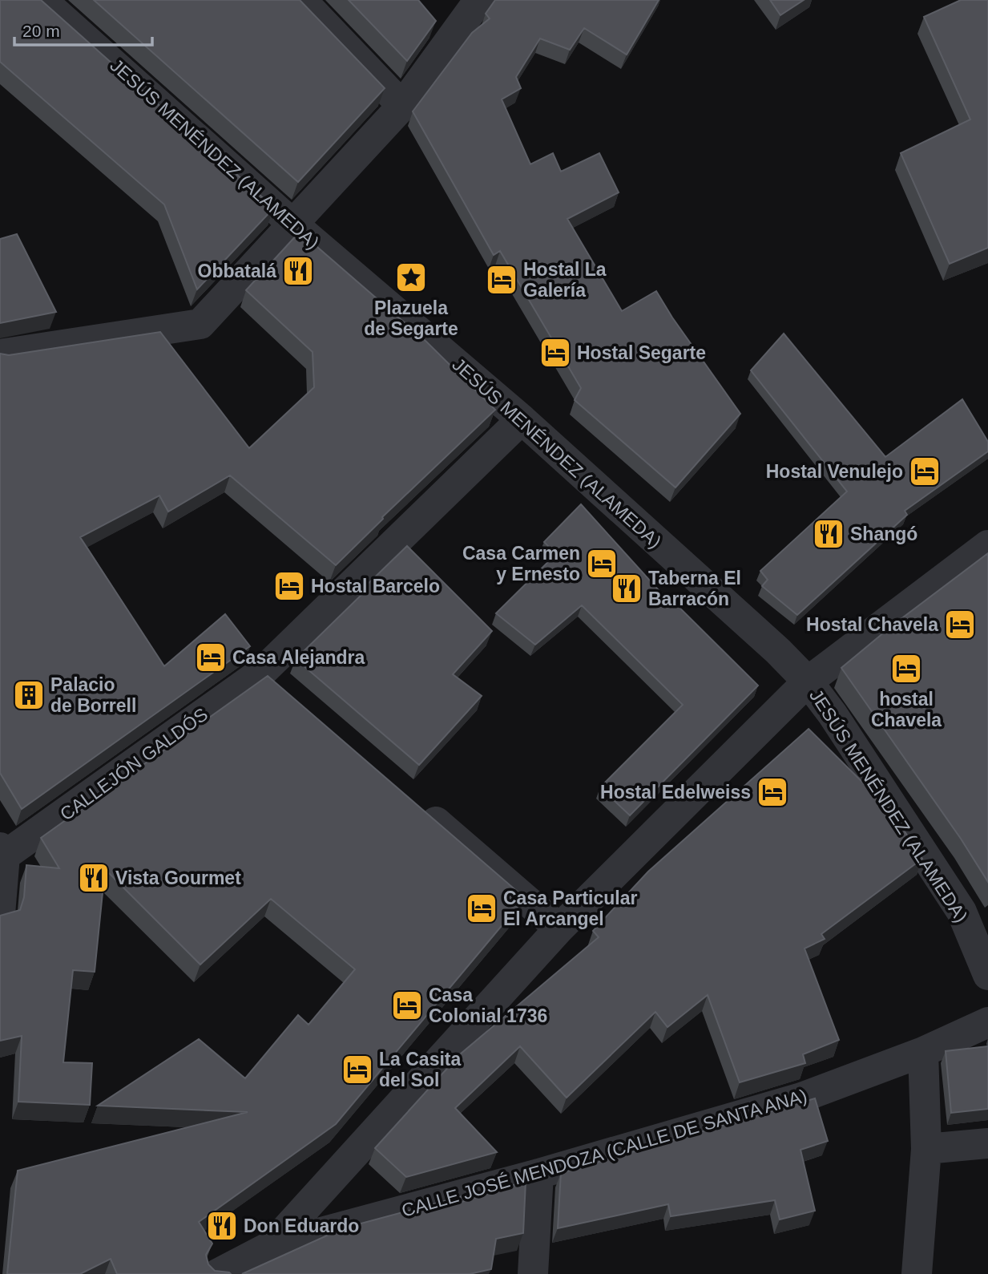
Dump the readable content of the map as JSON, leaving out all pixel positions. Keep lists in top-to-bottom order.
{
  "streets": {
    "street": ["JESÚS MENÉNDEZ (ALAMEDA)", "CALLEJÓN GALDÓS", "CALLE JOSÉ MENDOZA (CALLE DE SANTA ANA)"]
  },
  "crossings": [
    ["JESÚS MENÉNDEZ (ALAMEDA)", "CALLEJÓN GALDÓS"]
  ],
  "places": {
    "restaurant": [
      "Obbatalá",
      "Shangó",
      "Taberna El Barracón",
      "Vista Gourmet",
      "Don Eduardo"
    ],
    "place": ["Plazuela de Segarte"],
    "hotel": [
      "Hostal La Galería",
      "Hostal Segarte",
      "Hostal Venulejo",
      "Casa Carmen y Ernesto",
      "Hostal Barcelo",
      "Hostal Chavela",
      "Casa Alejandra",
      "hostal Chavela",
      "Hostal Edelweiss",
      "Casa Particular El Arcangel",
      "Casa Colonial 1736",
      "La Casita del Sol"
    ],
    "building": ["Palacio de Borrell"]
  },
  "scale_bar": "20 m"
}
